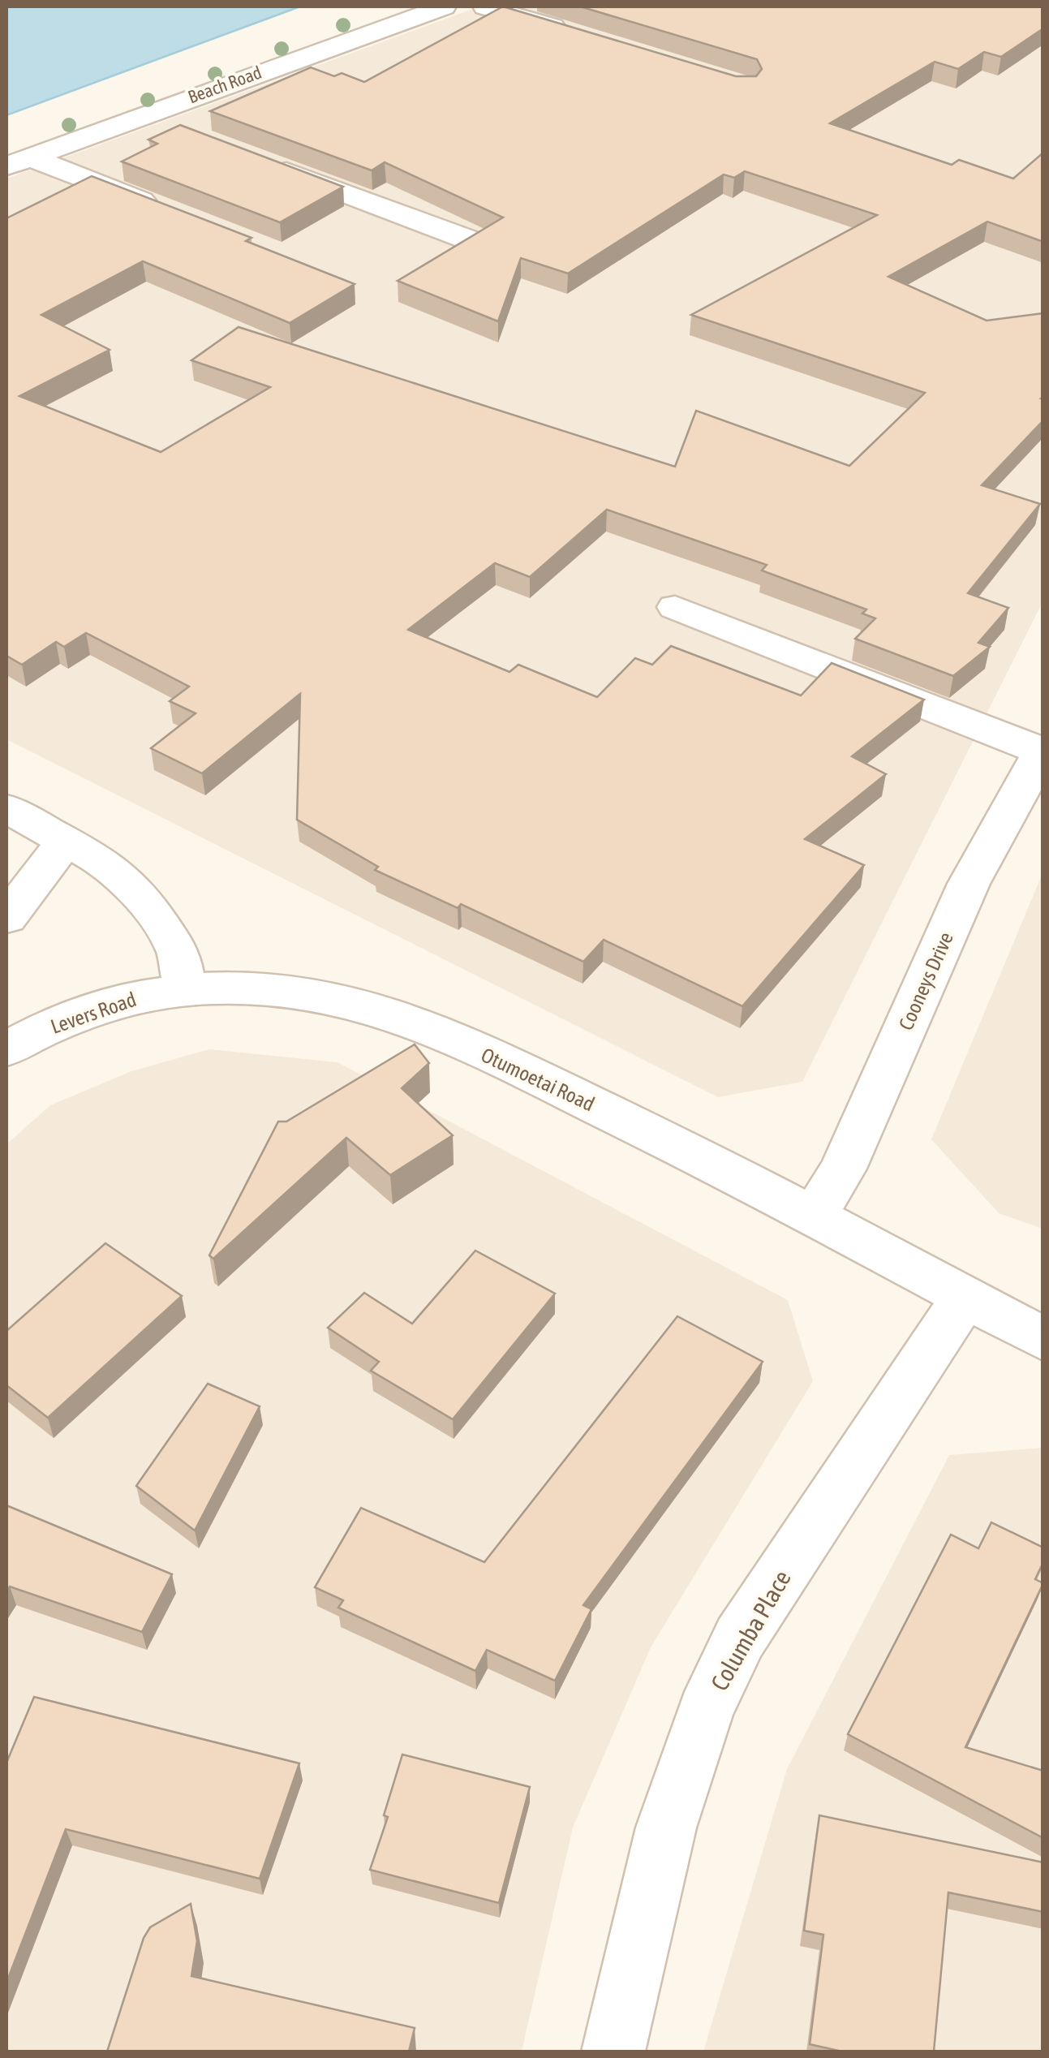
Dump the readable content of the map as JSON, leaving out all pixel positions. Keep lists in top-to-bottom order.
{
  "streets": {
    "street": [
      "Beach Road",
      "Cooneys Drive",
      "Levers Road",
      "Otumoetai Road",
      "Columba Place"
    ]
  },
  "crossings": [
    ["Cooneys Drive", "Otumoetai Road"],
    ["Levers Road", "Otumoetai Road"],
    ["Otumoetai Road", "Columba Place"]
  ]
}
